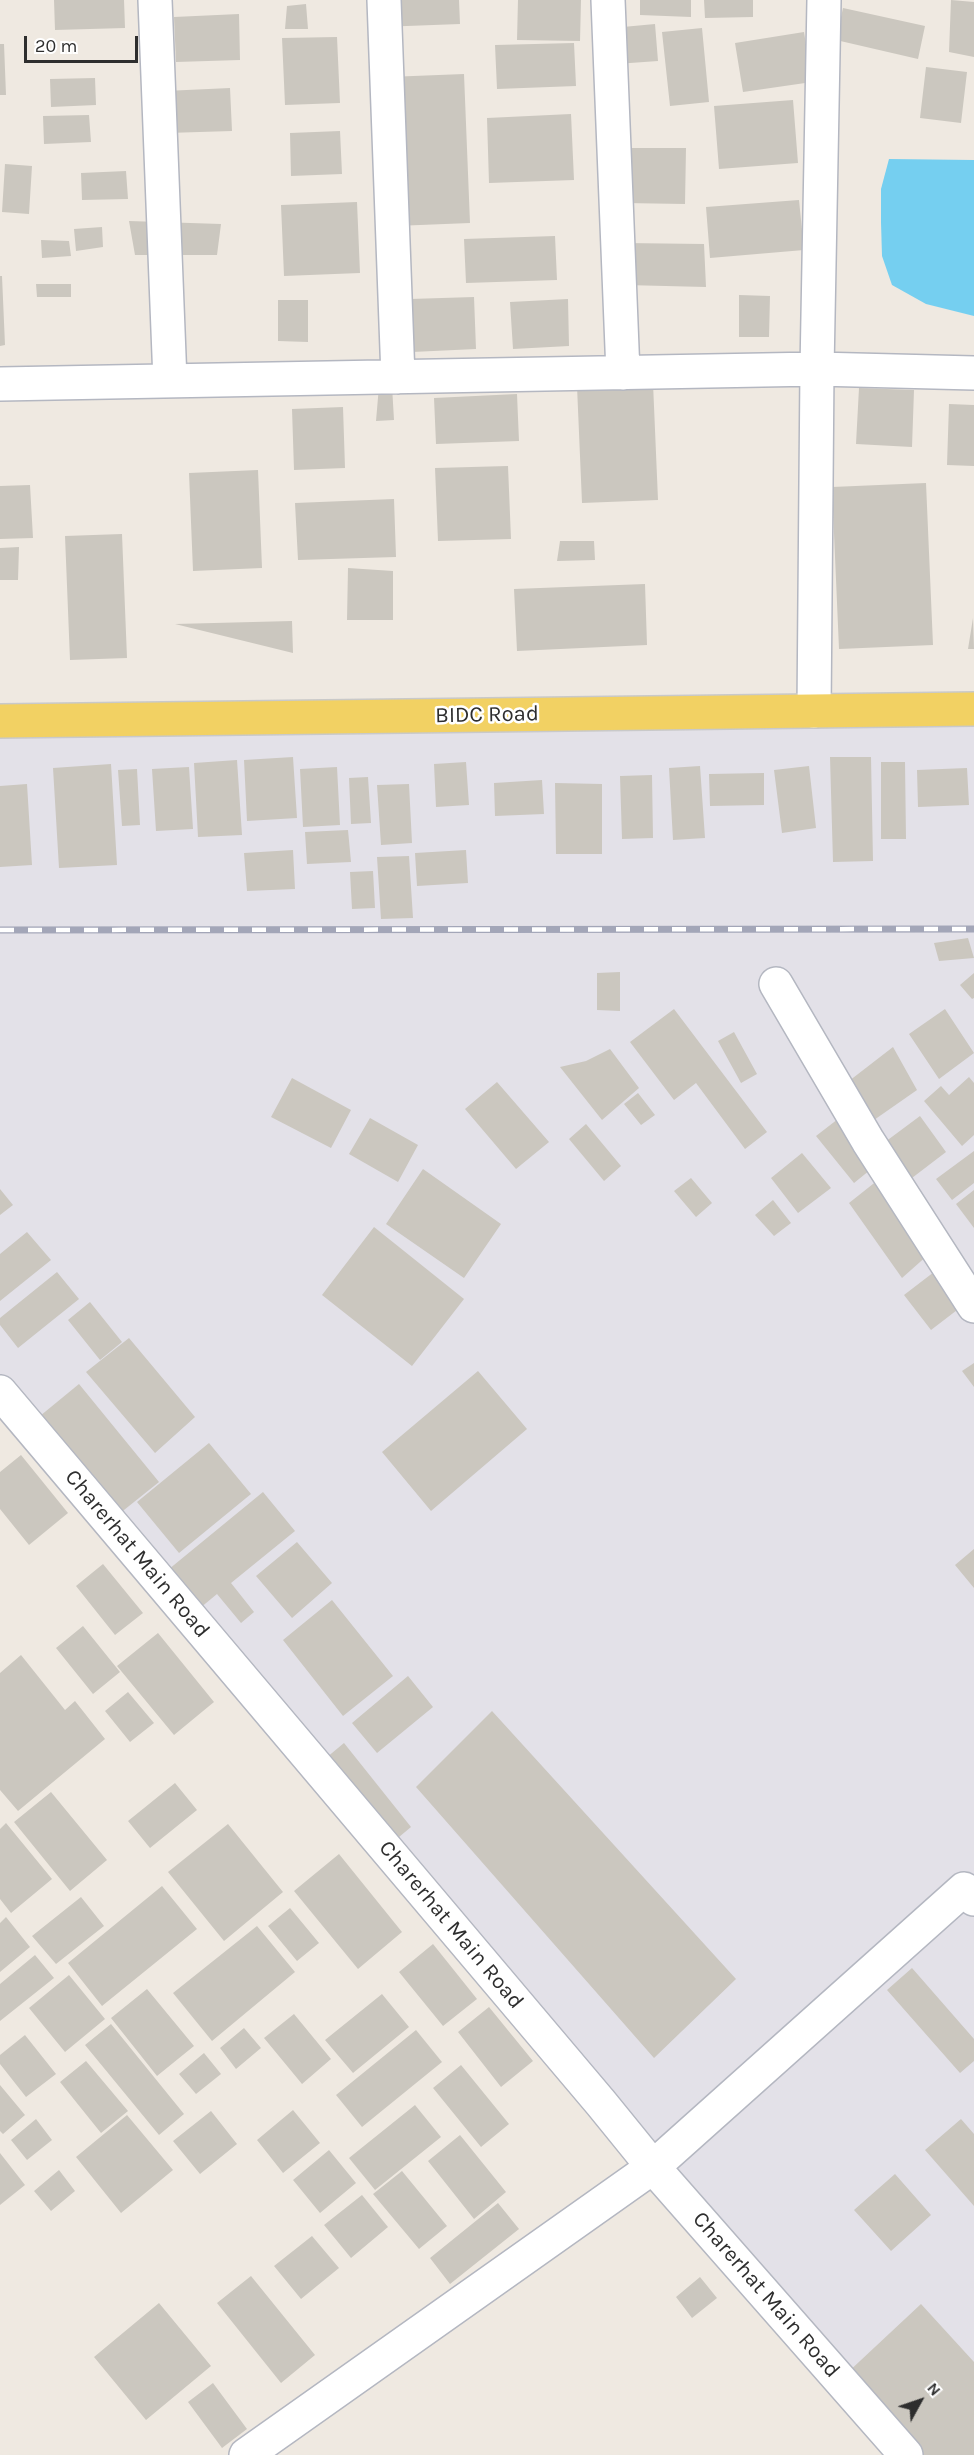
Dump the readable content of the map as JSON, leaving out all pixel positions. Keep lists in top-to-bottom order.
{
  "streets": {
    "main road": ["BIDC Road"],
    "street": ["Charerhat Main Road"]
  },
  "scale_bar": "20 m",
  "north": "top right"
}
